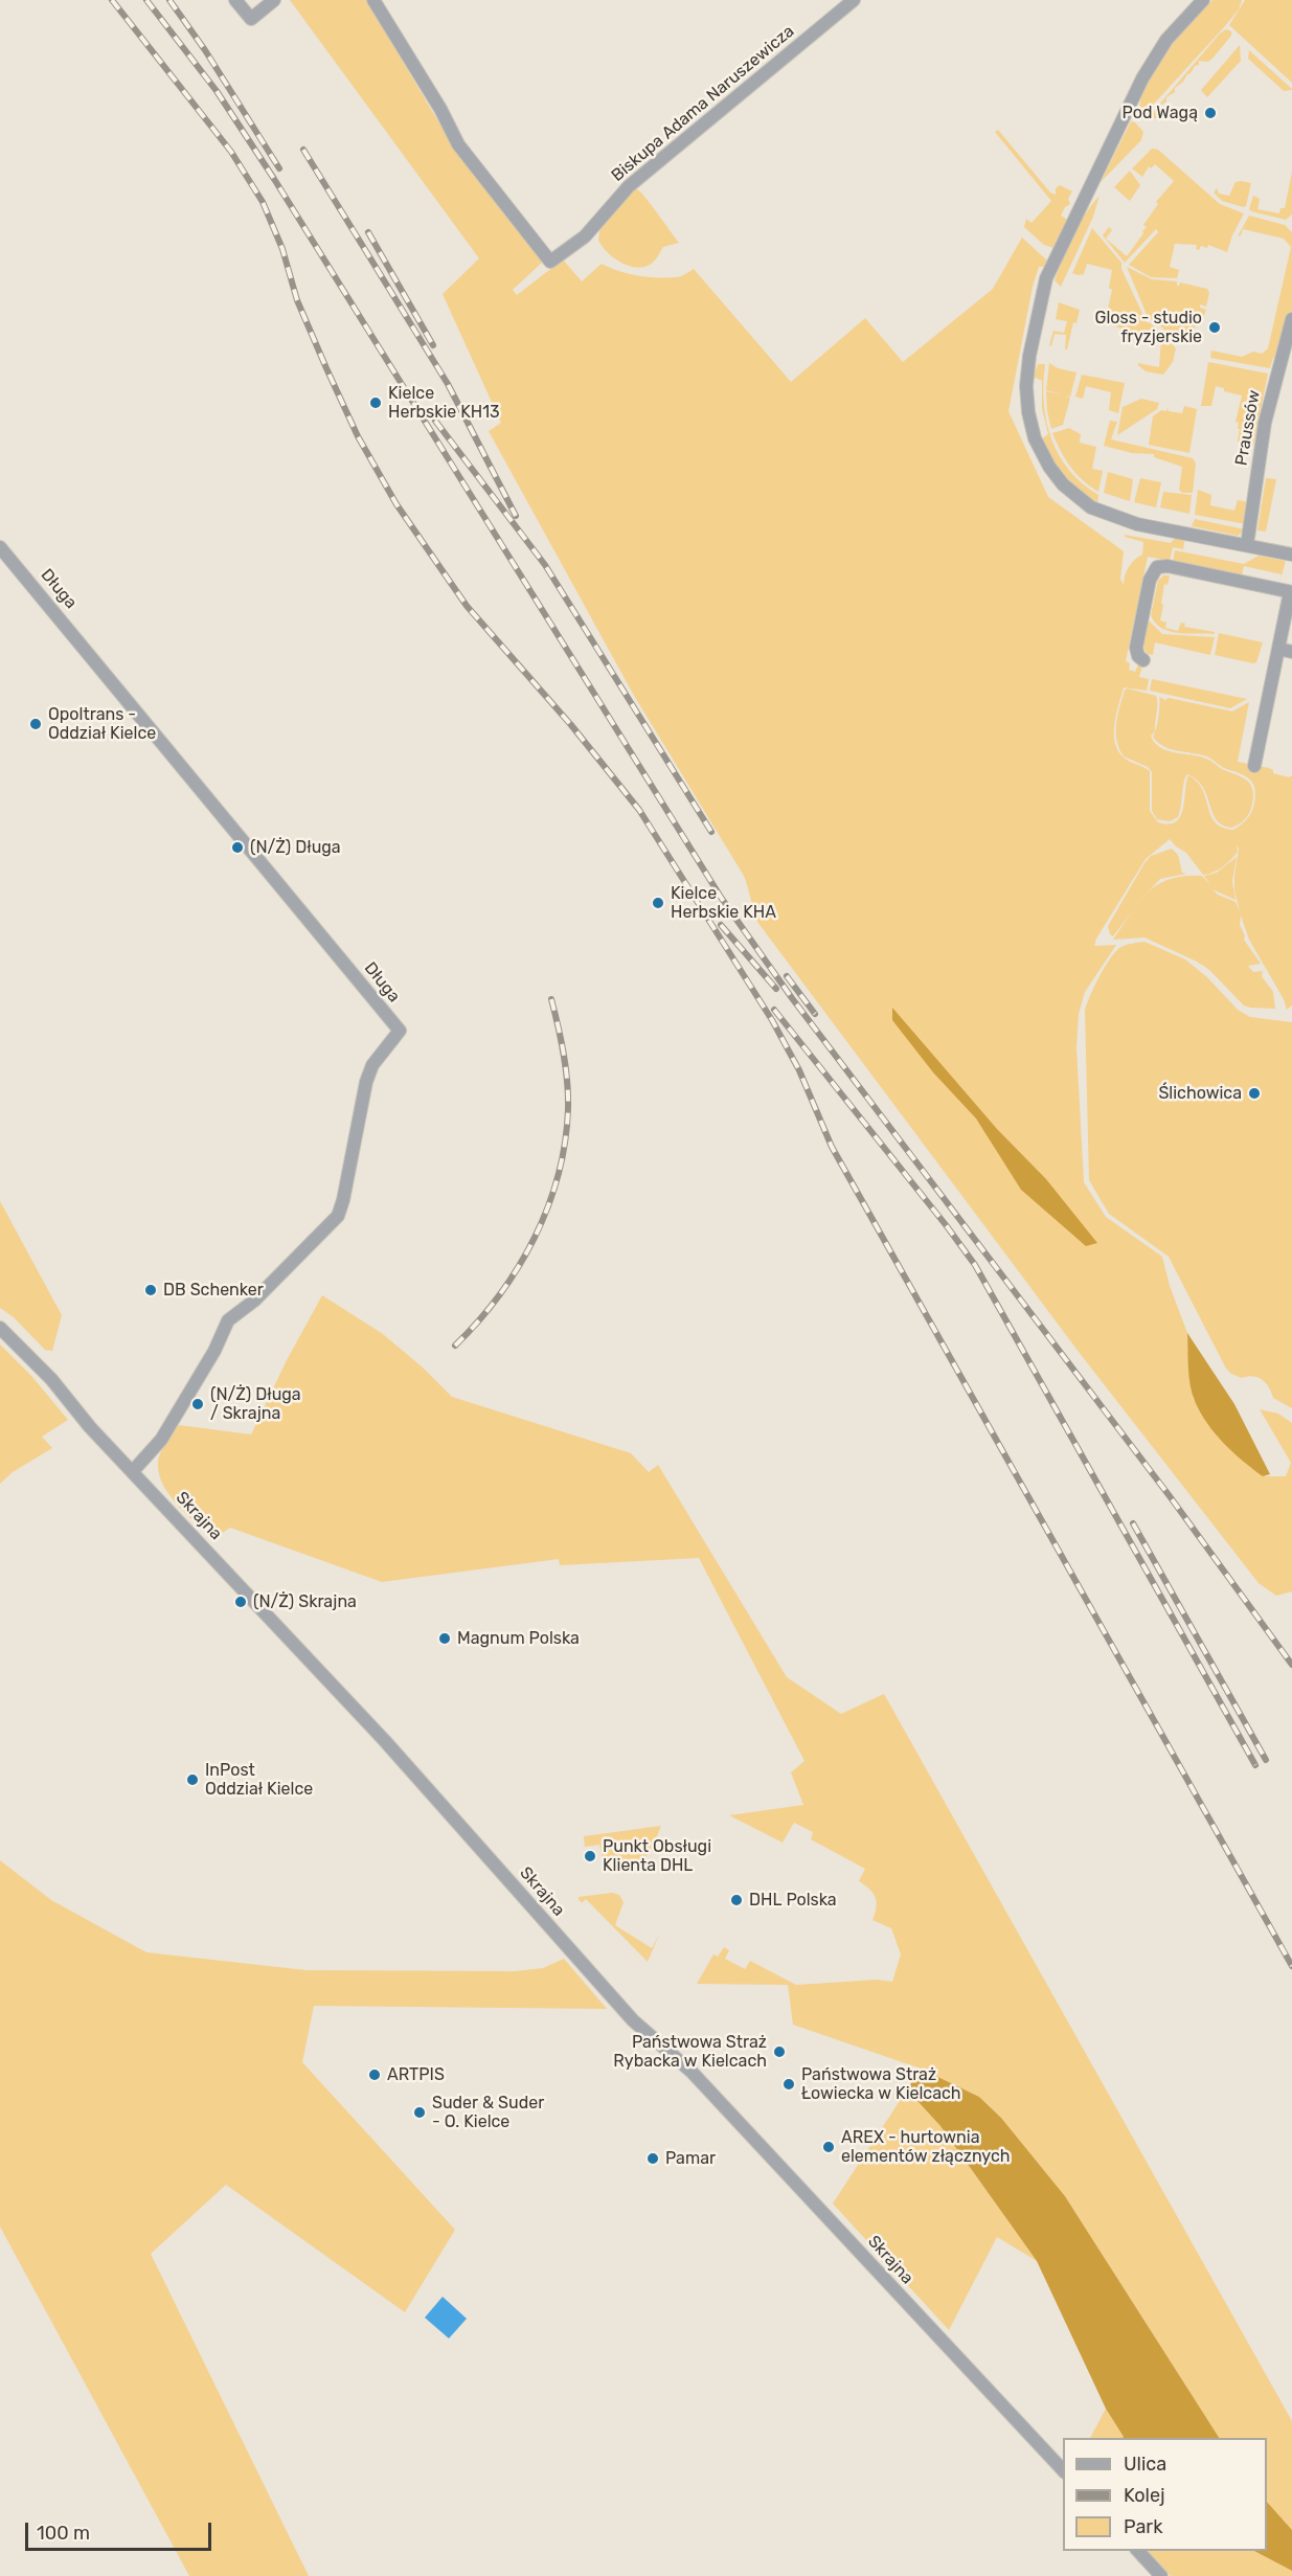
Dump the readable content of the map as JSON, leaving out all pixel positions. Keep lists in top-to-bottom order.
{
  "streets": {
    "street": [
      "Biskupa Adama Naruszewicza",
      "Praussów",
      "Długa",
      "Skrajna"
    ]
  },
  "crossings": [
    ["Długa", "Skrajna"]
  ],
  "places": [
    "Pod Wagą",
    "Gloss - studio fryzjerskie",
    "Kielce Herbskie KH13",
    "Opoltrans - Oddział Kielce",
    "(N/Ż) Długa",
    "Kielce Herbskie KHA",
    "Ślichowica",
    "DB Schenker",
    "(N/Ż) Długa / Skrajna",
    "(N/Ż) Skrajna",
    "Magnum Polska",
    "InPost Oddział Kielce",
    "Punkt Obsługi Klienta DHL",
    "DHL Polska",
    "Państwowa Straż Rybacka w Kielcach",
    "ARTPIS",
    "Państwowa Straż Łowiecka w Kielcach",
    "Suder & Suder - O. Kielce",
    "AREX - hurtownia elementów złącznych",
    "Pamar"
  ],
  "legend": ["Ulica", "Kolej", "Park"],
  "scale_bar": "100 m"
}
